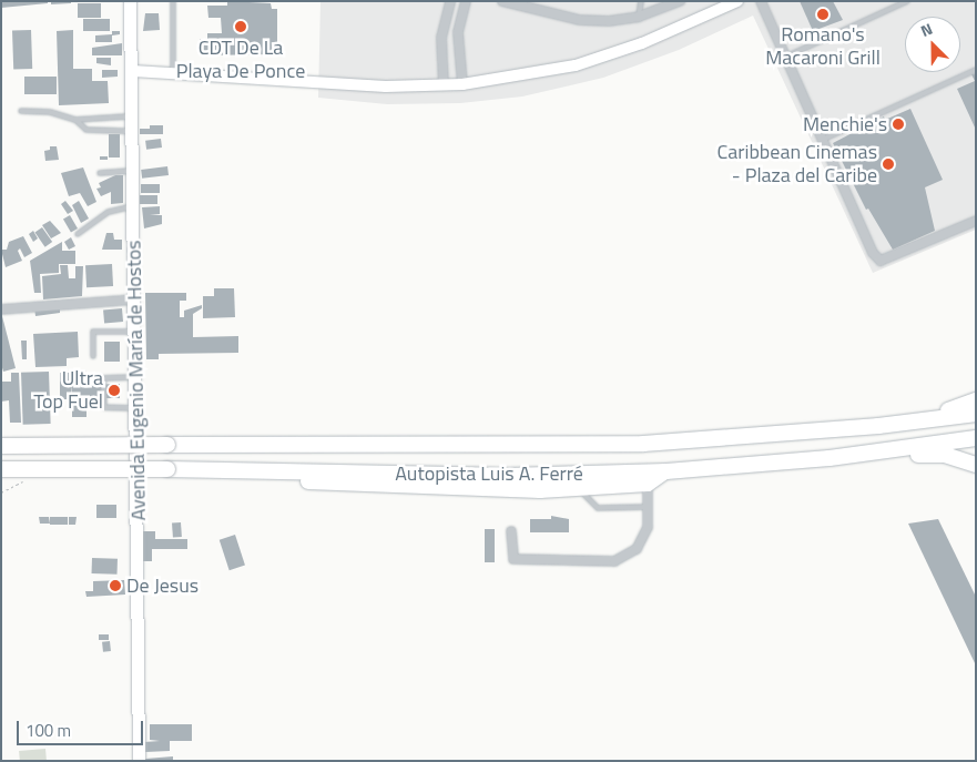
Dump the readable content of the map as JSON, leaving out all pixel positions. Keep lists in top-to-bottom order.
{
  "streets": {
    "highway": ["Autopista Luis A. Ferré"],
    "main road": ["Avenida Eugenio María de Hostos"]
  },
  "places": [
    "Romano's Macaroni Grill",
    "CDT De La Playa De Ponce",
    "Menchie's",
    "Caribbean Cinemas - Plaza del Caribe",
    "Ultra Top Fuel",
    "De Jesus"
  ],
  "scale_bar": "100 m",
  "north": "top left"
}
